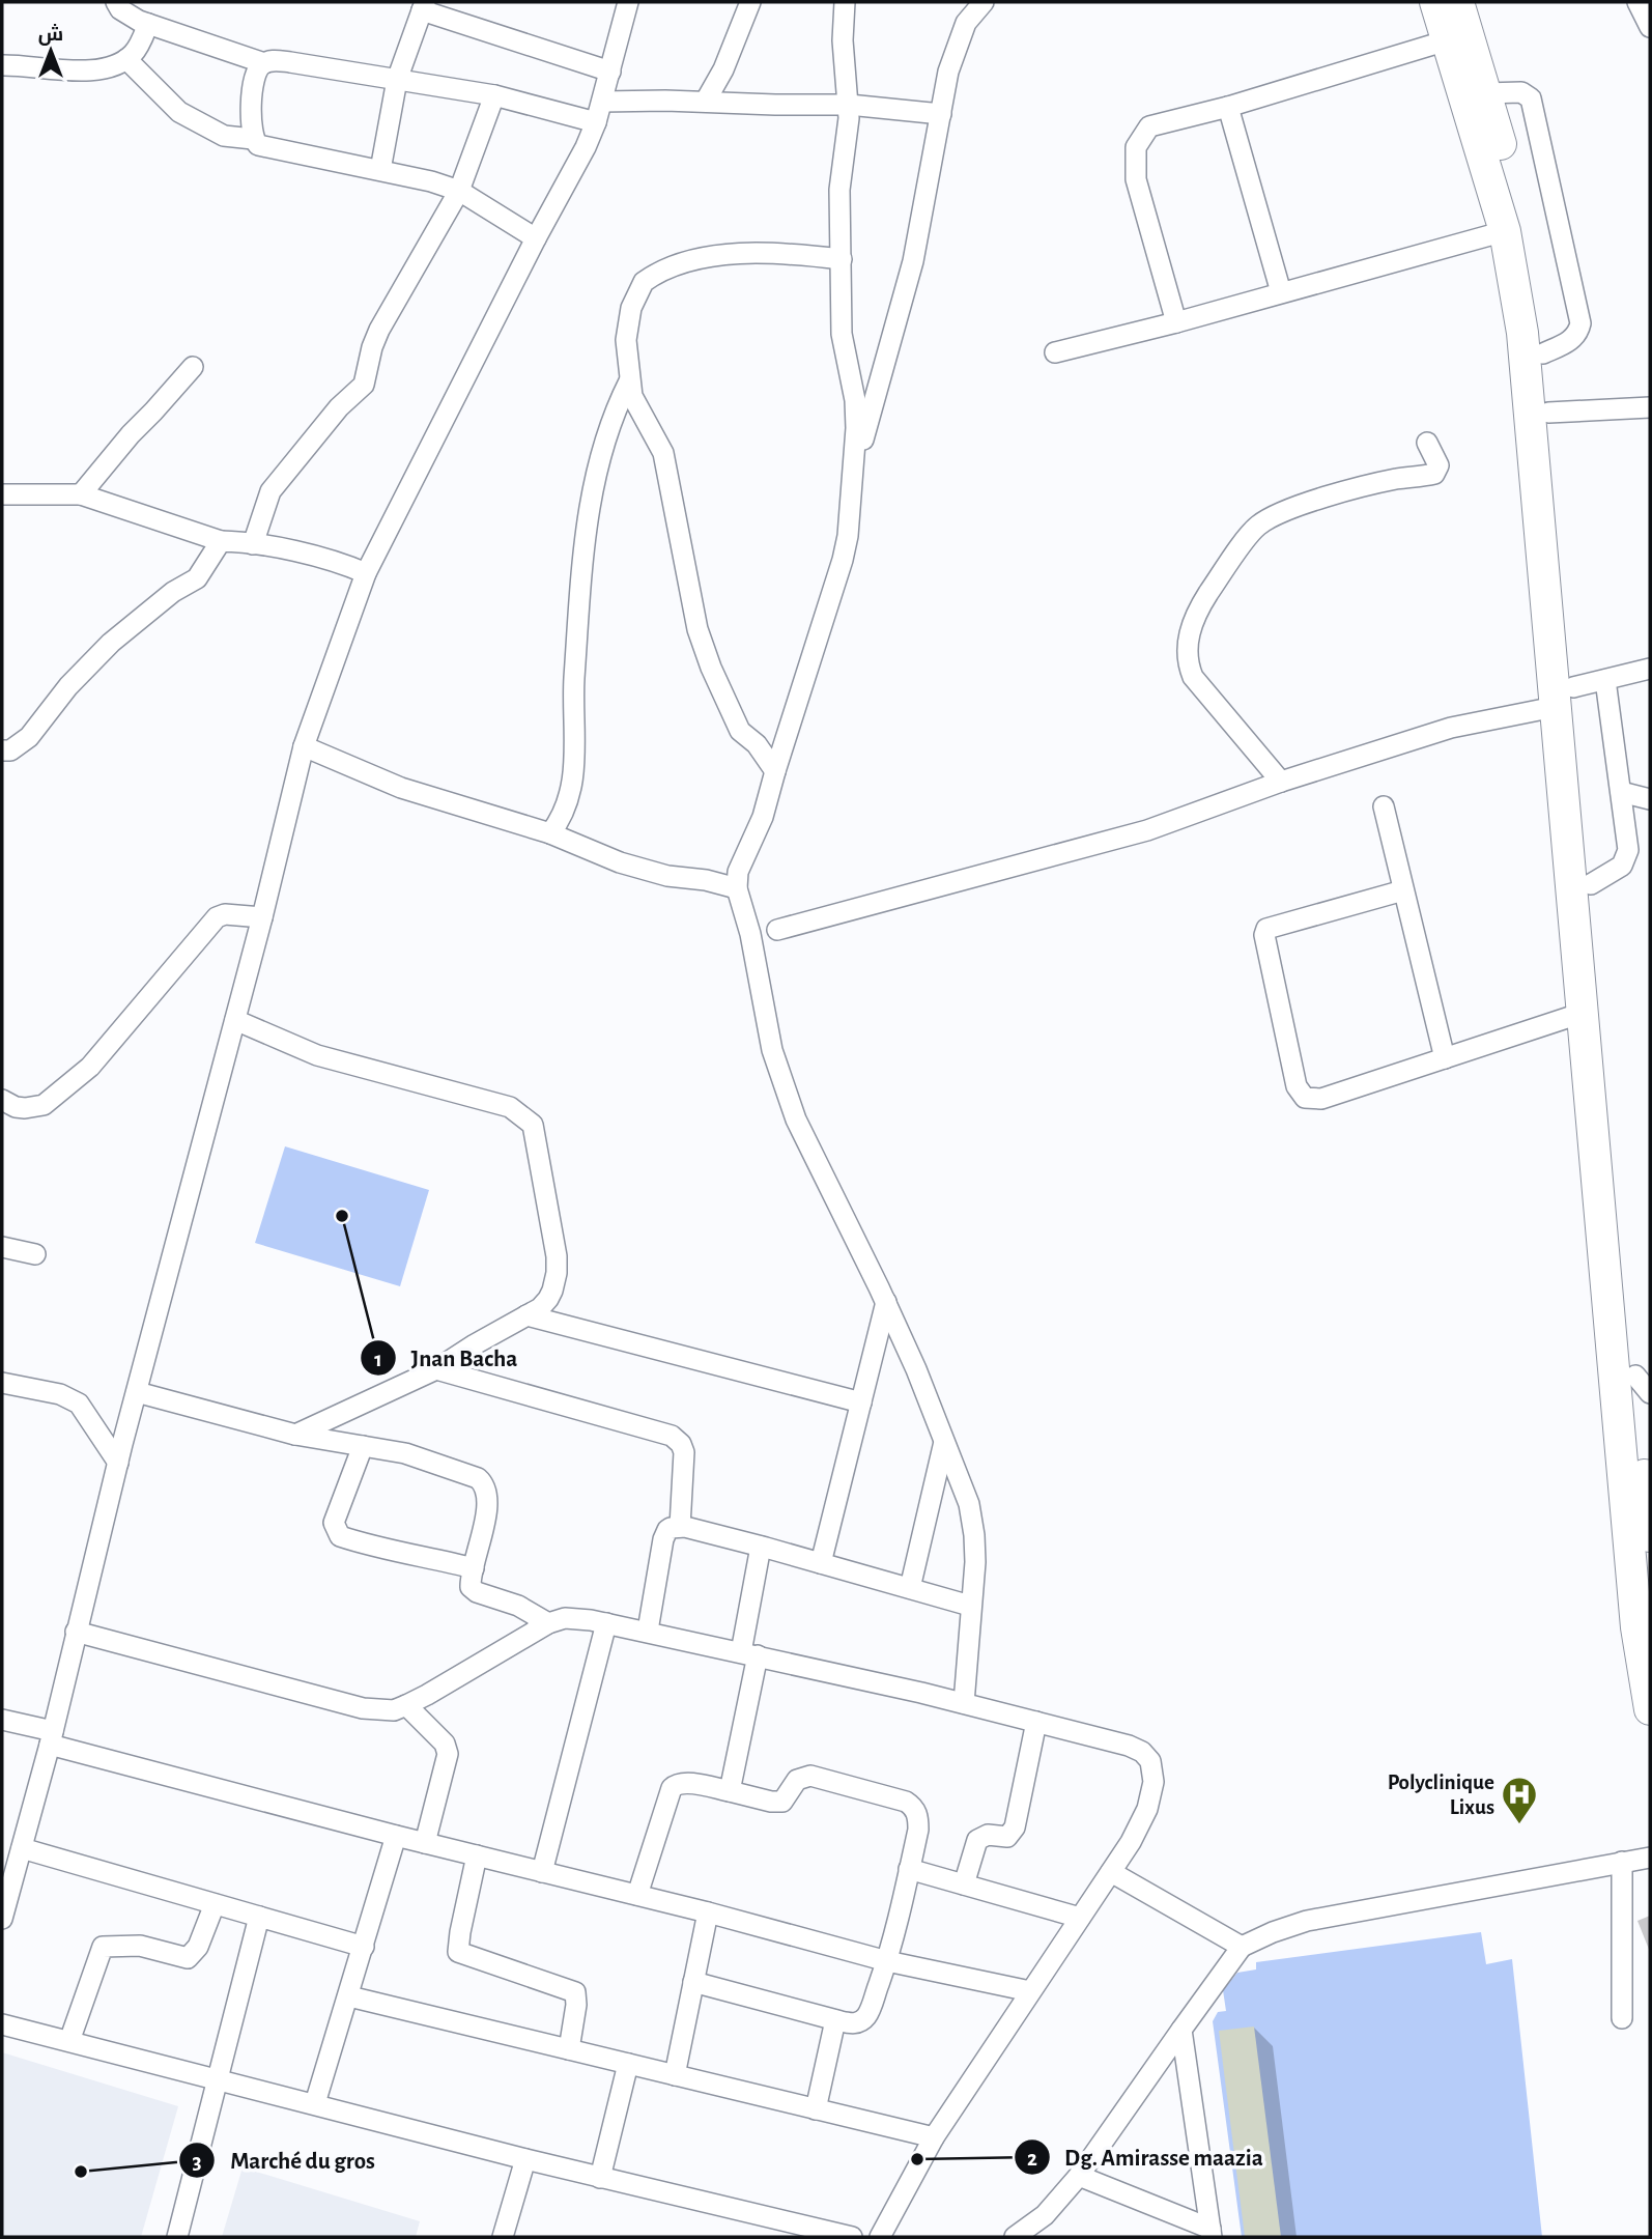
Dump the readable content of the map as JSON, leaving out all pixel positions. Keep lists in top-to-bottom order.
{
  "places": {
    "other": ["Jnan Bacha", "Dg. Amirasse maazia", "Marché du gros"],
    "hospital": ["Polyclinique Lixus"]
  },
  "north": "top"
}
